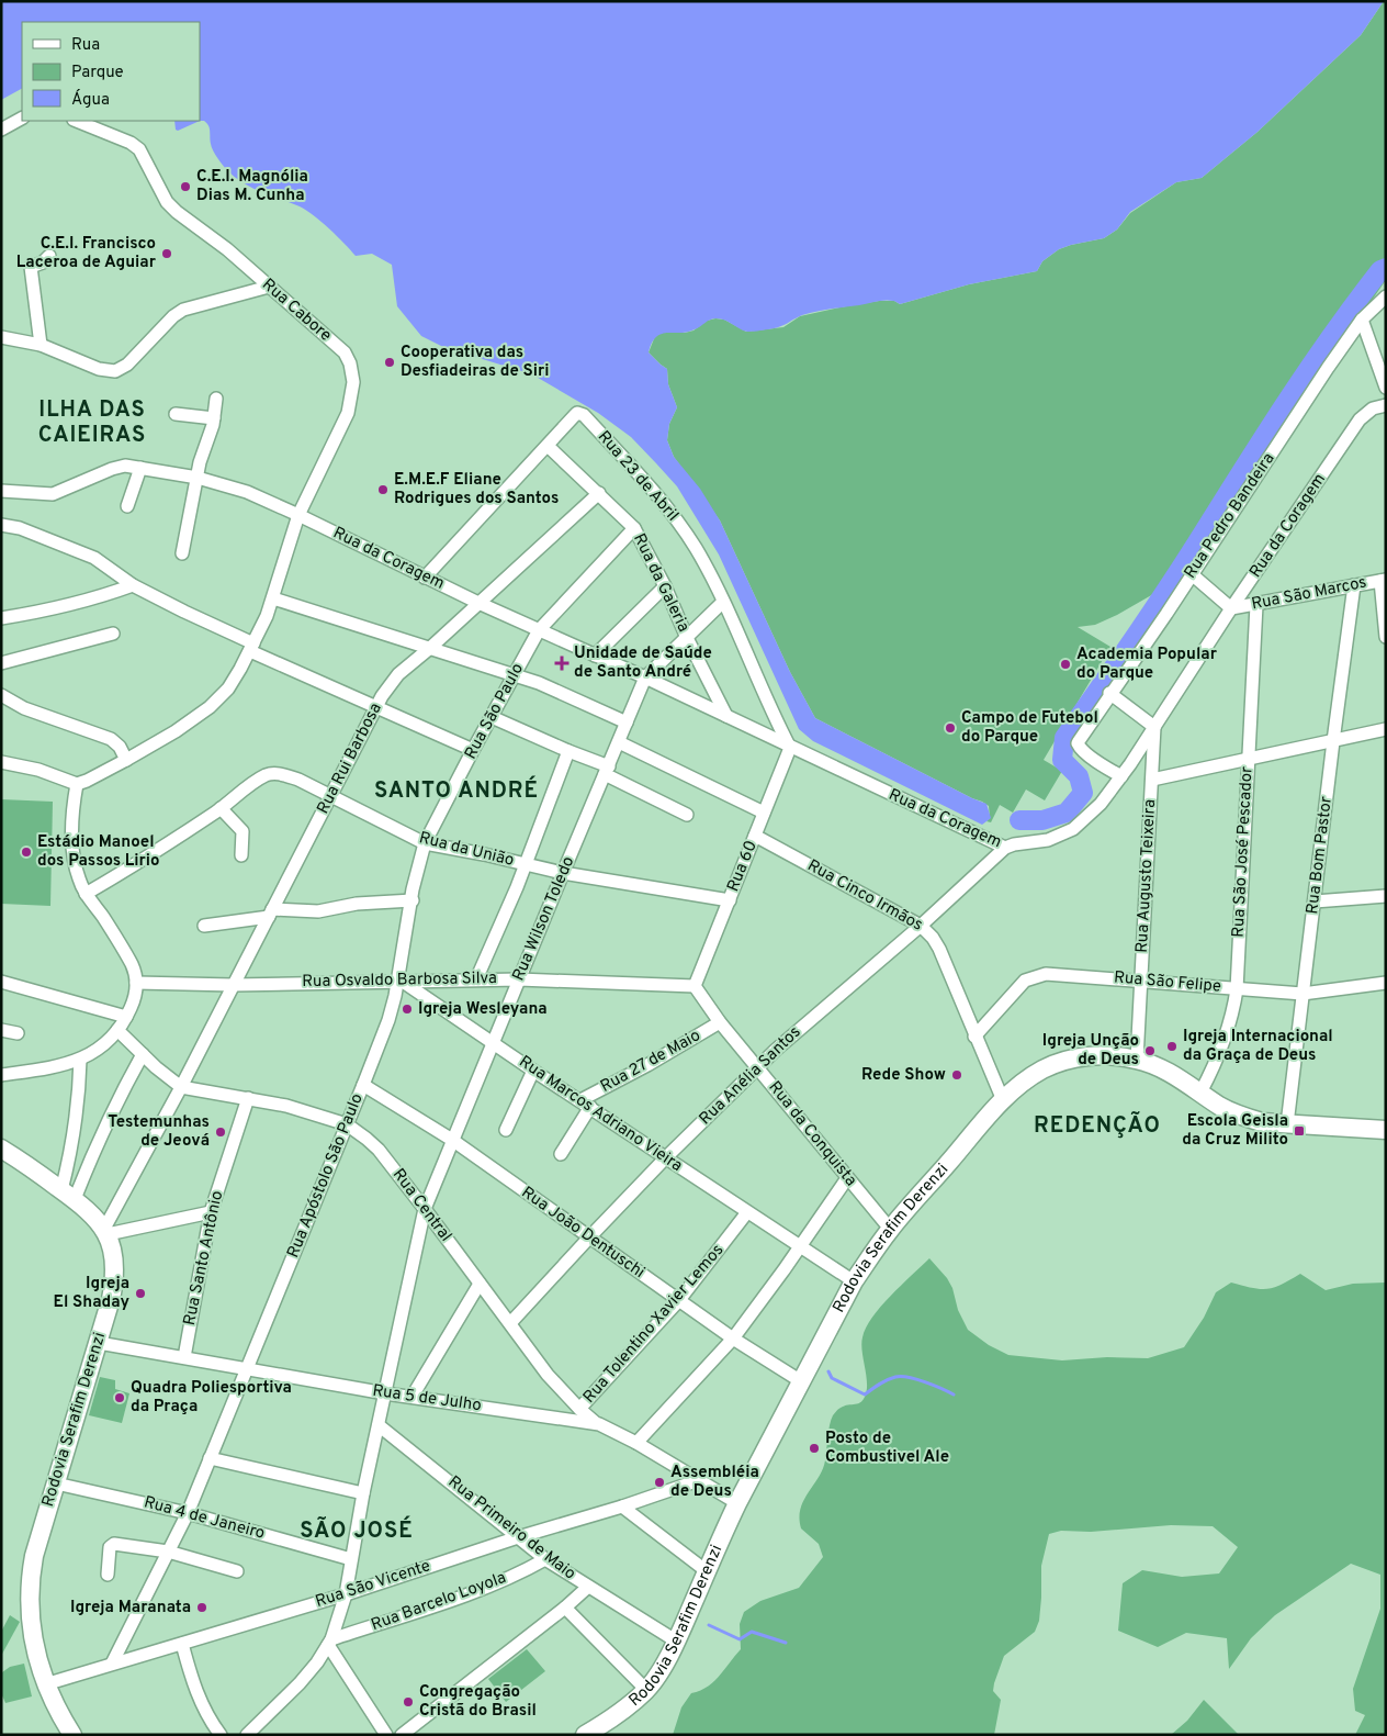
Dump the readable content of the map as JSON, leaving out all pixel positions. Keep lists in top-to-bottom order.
{
  "streets": {
    "main road": ["Rodovia Serafim Derenzi"],
    "street": [
      "Rua Cabore",
      "Rua 23 de Abril",
      "Rua Pedro Bandeira",
      "Rua da Coragem",
      "Rua da Galeria",
      "Rua São Marcos",
      "Rua São Paulo",
      "Rua Rui Barbosa",
      "Rua da União",
      "Rua São José Pescador",
      "Rua Bom Pastor",
      "Rua 60",
      "Rua Augusto Teixeira",
      "Rua Cinco Irmãos",
      "Rua Wilson Toledo",
      "Rua Osvaldo Barbosa Silva",
      "Rua São Felipe",
      "Rua 27 de Maio",
      "Rua Anélia Santos",
      "Rua Marcos Adriano Vieira",
      "Rua da Conquista",
      "Rua Apóstolo São Paulo",
      "Rua Central",
      "Rua João Dentuschi",
      "Rua Santo Antônio",
      "Rua Tolentino Xavier Lemos",
      "Rua 5 de Julho",
      "Rua 4 de Janeiro",
      "Rua Primeiro de Maio",
      "Rua São Vicente",
      "Rua Barcelo Loyola"
    ]
  },
  "crossings": [
    ["Rua Cabore", "Rua da Coragem"],
    ["Rua 23 de Abril", "Rua da Coragem"],
    ["Rua 23 de Abril", "Rua da Galeria"],
    ["Rua 23 de Abril", "Rua 60"],
    ["Rua 23 de Abril", "Rua Wilson Toledo"],
    ["Rua Pedro Bandeira", "Rua da Coragem"],
    ["Rua da Coragem", "Rua da Galeria"],
    ["Rua da Coragem", "Rua São Marcos"],
    ["Rua da Coragem", "Rua São Paulo"],
    ["Rua da Coragem", "Rua Rui Barbosa"],
    ["Rua da Coragem", "Rua 60"],
    ["Rua da Coragem", "Rua Augusto Teixeira"],
    ["Rua da Coragem", "Rua Wilson Toledo"],
    ["Rua da Coragem", "Rua Anélia Santos"],
    ["Rua da Galeria", "Rua São Paulo"],
    ["Rua da Galeria", "Rua Rui Barbosa"],
    ["Rua da Galeria", "Rua Wilson Toledo"],
    ["Rua São Marcos", "Rua São José Pescador"],
    ["Rua São Marcos", "Rua Bom Pastor"],
    ["Rua São Paulo", "Rua da União"],
    ["Rua São Paulo", "Rua Osvaldo Barbosa Silva"],
    ["Rua São Paulo", "Rua Marcos Adriano Vieira"],
    ["Rua São Paulo", "Rua Apóstolo São Paulo"],
    ["Rua Rui Barbosa", "Rua da União"],
    ["Rua Rui Barbosa", "Rua Osvaldo Barbosa Silva"],
    ["Rua Rui Barbosa", "Rua Central"],
    ["Rua Rui Barbosa", "Rodovia Serafim Derenzi"],
    ["Rua da União", "Rua 60"],
    ["Rua da União", "Rua Wilson Toledo"],
    ["Rua São José Pescador", "Rua São Felipe"],
    ["Rua São José Pescador", "Rodovia Serafim Derenzi"],
    ["Rua Bom Pastor", "Rua São Felipe"],
    ["Rua Bom Pastor", "Rodovia Serafim Derenzi"],
    ["Rua 60", "Rua Cinco Irmãos"],
    ["Rua 60", "Rua Osvaldo Barbosa Silva"],
    ["Rua 60", "Rua da Conquista"],
    ["Rua Augusto Teixeira", "Rua São Felipe"],
    ["Rua Augusto Teixeira", "Rodovia Serafim Derenzi"],
    ["Rua Cinco Irmãos", "Rua São Felipe"],
    ["Rua Cinco Irmãos", "Rua Anélia Santos"],
    ["Rua Cinco Irmãos", "Rodovia Serafim Derenzi"],
    ["Rua Wilson Toledo", "Rua Osvaldo Barbosa Silva"],
    ["Rua Wilson Toledo", "Rua Marcos Adriano Vieira"],
    ["Rua Wilson Toledo", "Rua Central"],
    ["Rua Wilson Toledo", "Rua João Dentuschi"],
    ["Rua Wilson Toledo", "Rua 5 de Julho"],
    ["Rua Wilson Toledo", "Rua 4 de Janeiro"],
    ["Rua Wilson Toledo", "Rua Primeiro de Maio"],
    ["Rua Wilson Toledo", "Rua São Vicente"],
    ["Rua Osvaldo Barbosa Silva", "Rua Marcos Adriano Vieira"],
    ["Rua Osvaldo Barbosa Silva", "Rua da Conquista"],
    ["Rua Osvaldo Barbosa Silva", "Rua Apóstolo São Paulo"],
    ["Rua 27 de Maio", "Rua Marcos Adriano Vieira"],
    ["Rua 27 de Maio", "Rua da Conquista"],
    ["Rua Anélia Santos", "Rua Marcos Adriano Vieira"],
    ["Rua Anélia Santos", "Rua da Conquista"],
    ["Rua Anélia Santos", "Rua Central"],
    ["Rua Anélia Santos", "Rua João Dentuschi"],
    ["Rua Marcos Adriano Vieira", "Rua Apóstolo São Paulo"],
    ["Rua Marcos Adriano Vieira", "Rodovia Serafim Derenzi"],
    ["Rua Marcos Adriano Vieira", "Rua Tolentino Xavier Lemos"],
    ["Rua da Conquista", "Rodovia Serafim Derenzi"],
    ["Rua Apóstolo São Paulo", "Rua Central"],
    ["Rua Apóstolo São Paulo", "Rua João Dentuschi"],
    ["Rua Apóstolo São Paulo", "Rua 5 de Julho"],
    ["Rua Central", "Rua Santo Antônio"],
    ["Rua Central", "Rua Tolentino Xavier Lemos"],
    ["Rua Central", "Rua 5 de Julho"],
    ["Rua João Dentuschi", "Rodovia Serafim Derenzi"],
    ["Rua João Dentuschi", "Rua Tolentino Xavier Lemos"],
    ["Rodovia Serafim Derenzi", "Rua 5 de Julho"],
    ["Rodovia Serafim Derenzi", "Rua 4 de Janeiro"],
    ["Rodovia Serafim Derenzi", "Rua Primeiro de Maio"],
    ["Rodovia Serafim Derenzi", "Rua São Vicente"],
    ["Rua Santo Antônio", "Rua 5 de Julho"],
    ["Rua 5 de Julho", "Rua São Vicente"],
    ["Rua Primeiro de Maio", "Rua São Vicente"],
    ["Rua Primeiro de Maio", "Rua Barcelo Loyola"]
  ],
  "districts": [
    "ILHA DAS CAIEIRAS",
    "SANTO ANDRÉ",
    "REDENÇÃO",
    "SÃO JOSÉ"
  ],
  "places": {
    "other": [
      "C.E.I. Magnólia Dias M. Cunha",
      "C.E.I. Francisco Laceroa de Aguiar",
      "Cooperativa das Desfiadeiras de Siri",
      "E.M.E.F Eliane Rodrigues dos Santos",
      "Academia Popular do Parque",
      "Campo de Futebol do Parque",
      "Estádio Manoel dos Passos Lirio",
      "Igreja Wesleyana",
      "Igreja Internacional da Graça de Deus",
      "Igreja Unção de Deus",
      "Rede Show",
      "Testemunhas de Jeová",
      "Igreja El Shaday",
      "Quadra Poliesportiva da Praça",
      "Posto de Combustivel Ale",
      "Assembléia de Deus",
      "Igreja Maranata",
      "Congregação Cristã do Brasil"
    ],
    "health": ["Unidade de Saúde de Santo André"],
    "transit": ["Escola Geisla da Cruz Milito"]
  },
  "legend": ["Rua", "Parque", "Água"]
}
